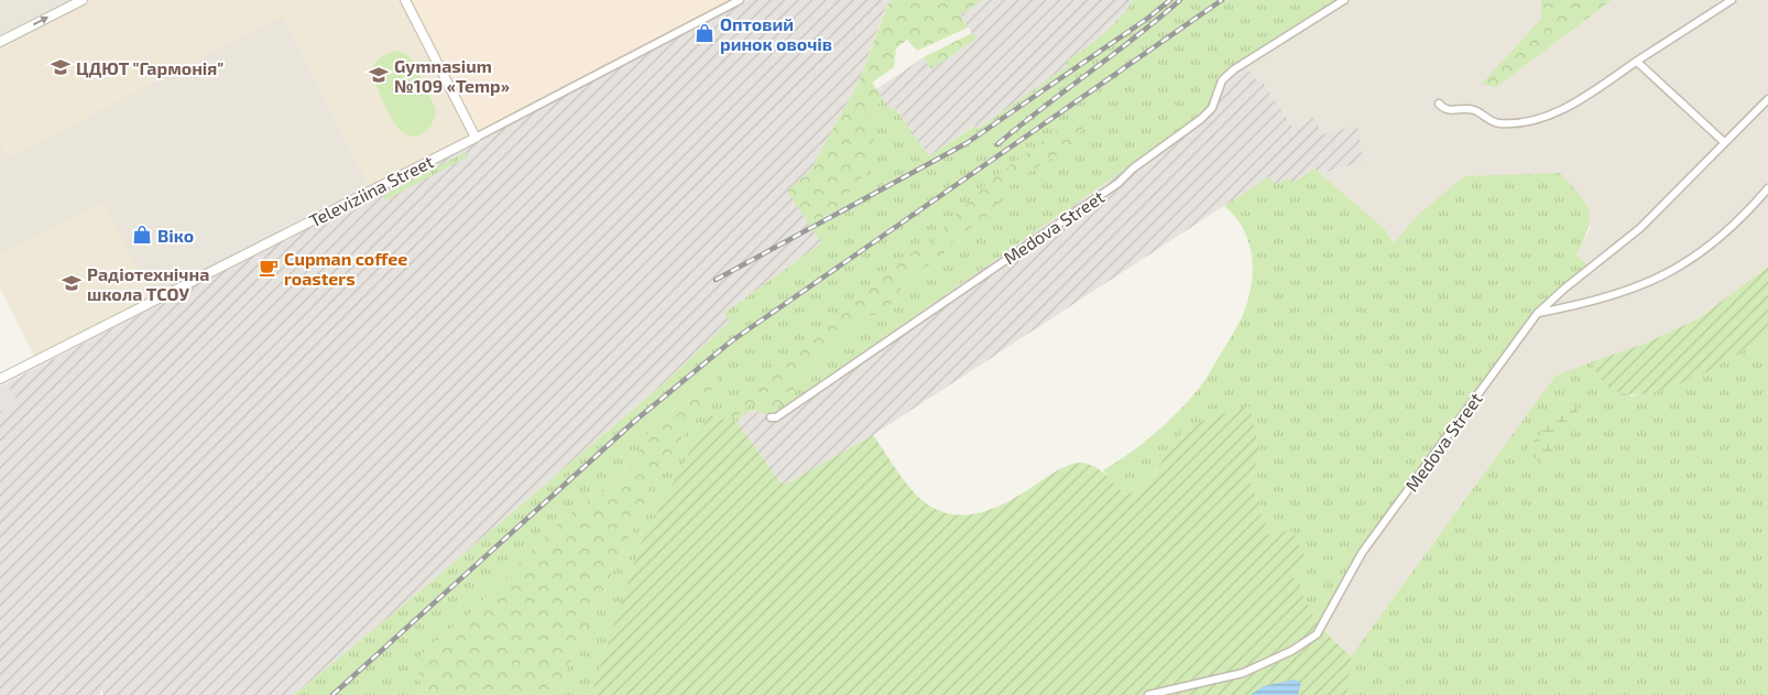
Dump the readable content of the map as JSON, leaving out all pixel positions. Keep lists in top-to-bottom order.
{
  "streets": {
    "street": ["Televiziina Street", "Medova Street"]
  },
  "places": {
    "shop": ["Оптовий ринок овочів", "Віко"],
    "school or university": ["ЦДЮТ \"Гармонія\"", "Gymnasium №109 «Temp»", "Радіотехнічна школа ТСОУ"],
    "cafe": ["Cupman coffee roasters"]
  }
}
